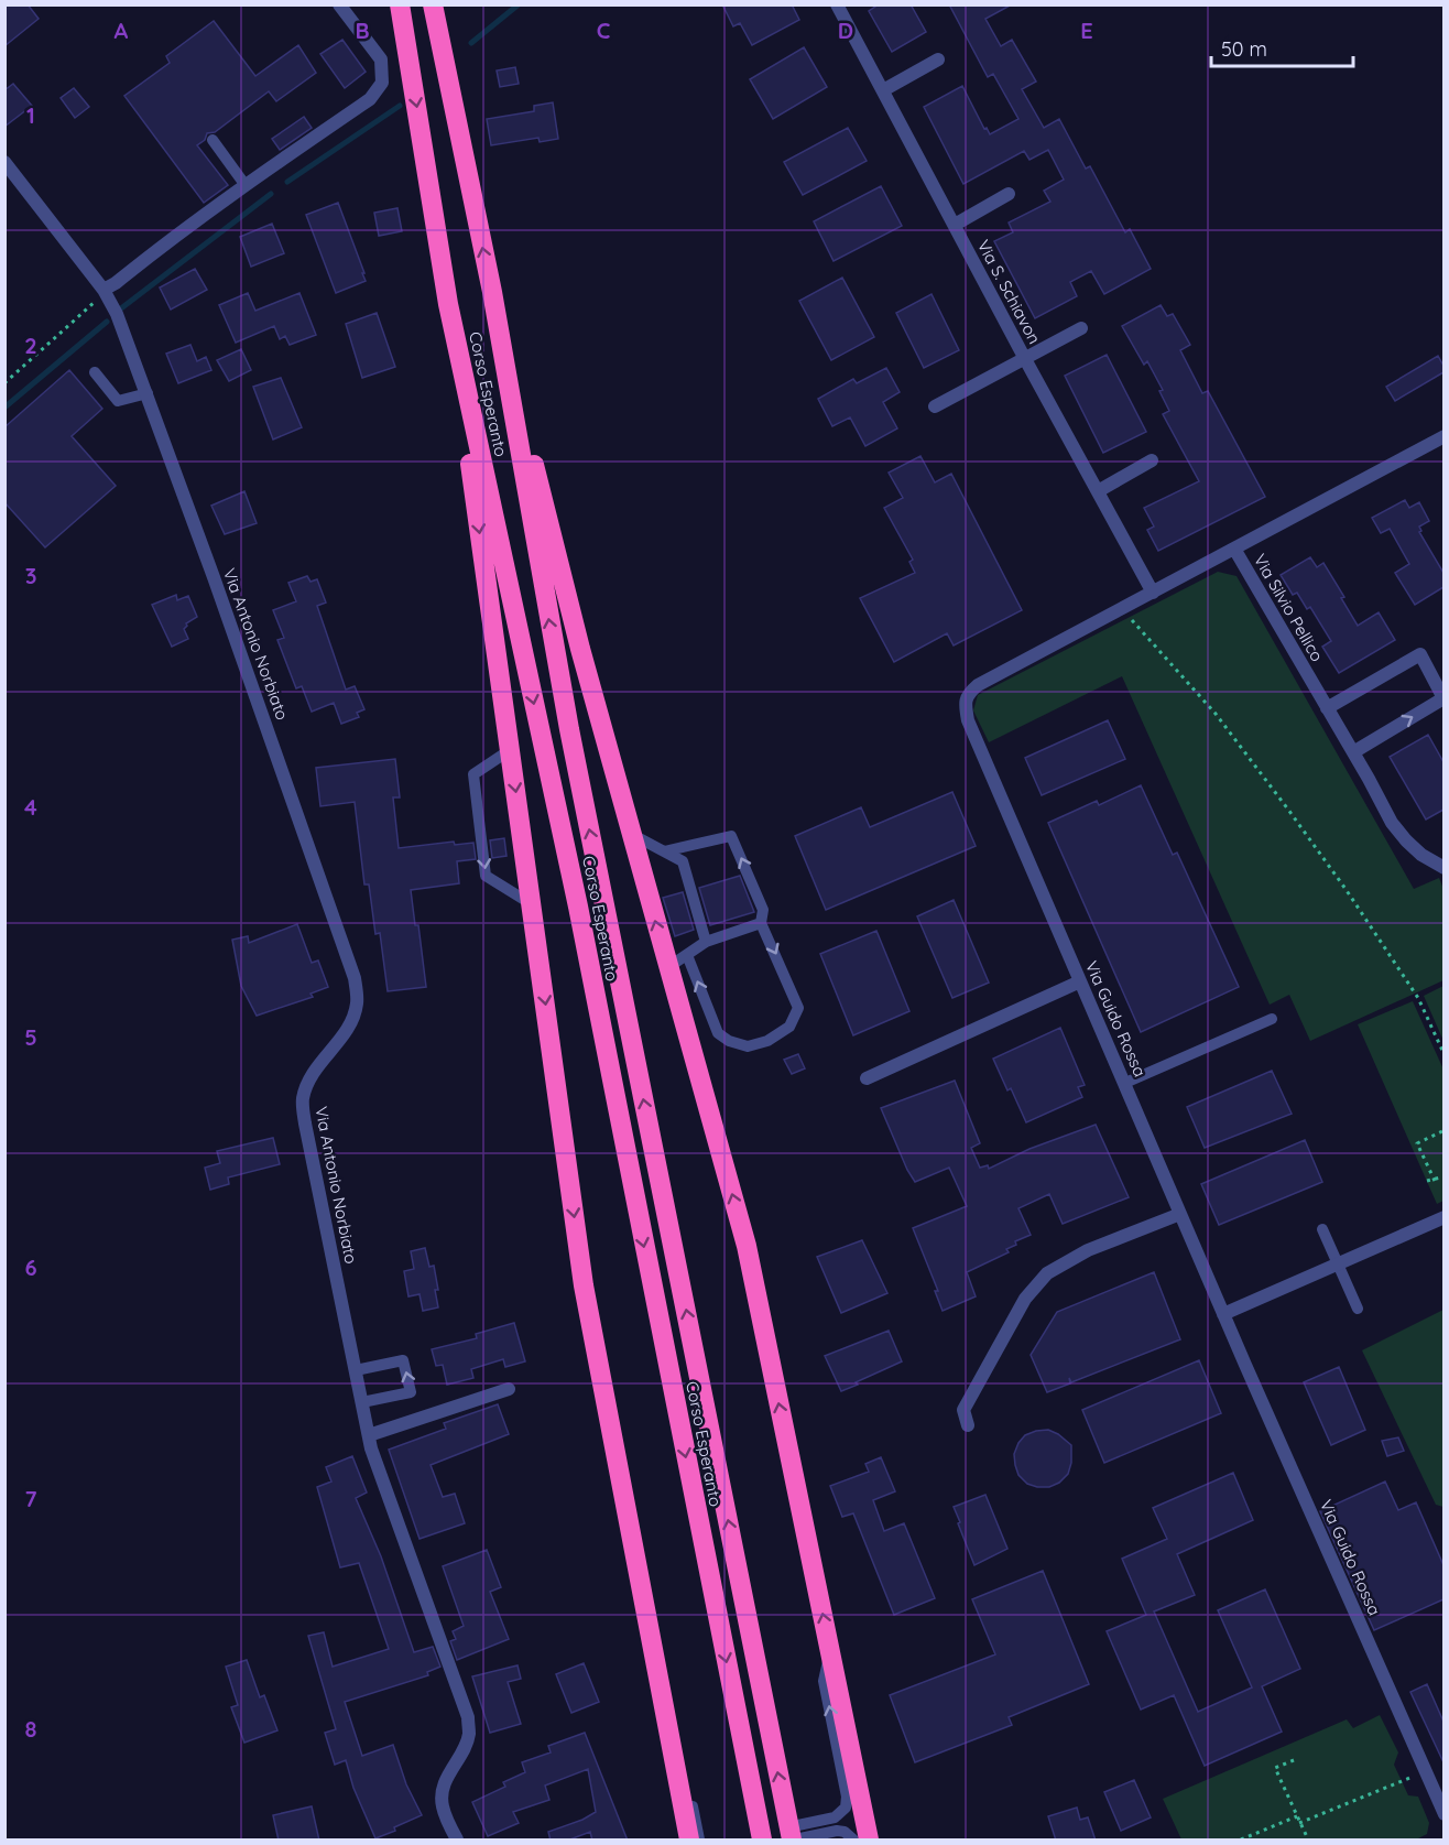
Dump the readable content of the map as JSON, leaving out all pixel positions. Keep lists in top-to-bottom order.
{
  "streets": {
    "highway": ["Corso Esperanto"],
    "street": [
      "Via S. Schiavon",
      "Via Silvio Pellico",
      "Via Antonio Norbiato",
      "Via Guido Rossa"
    ]
  },
  "crossings": [
    ["Via S. Schiavon", "Via Silvio Pellico"],
    ["Via Silvio Pellico", "Via Guido Rossa"]
  ],
  "scale_bar": "50 m",
  "grid": {
    "columns": [
      "A",
      "B",
      "C",
      "D",
      "E"
    ],
    "rows": [
      "1",
      "2",
      "3",
      "4",
      "5",
      "6",
      "7",
      "8"
    ]
  }
}
